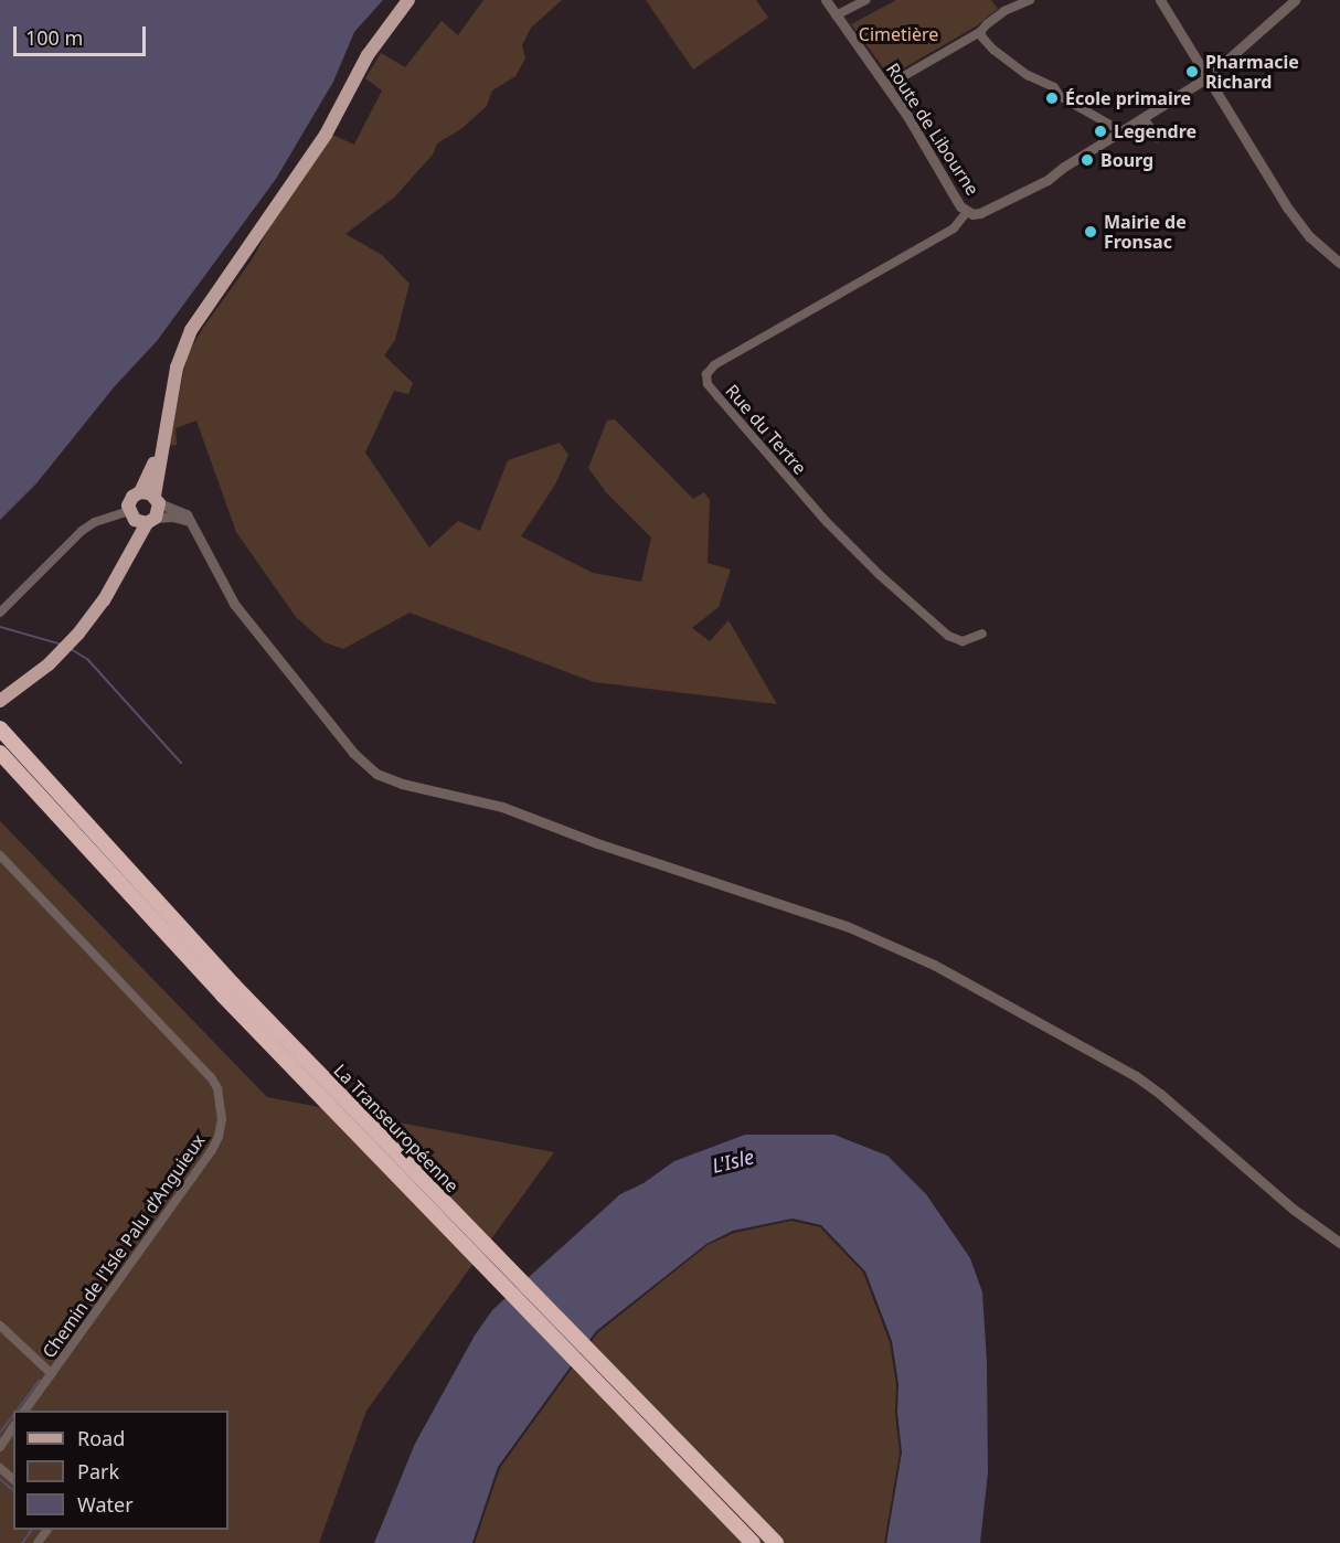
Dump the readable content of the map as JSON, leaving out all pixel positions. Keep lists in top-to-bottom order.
{
  "streets": {
    "highway": ["La Transeuropéenne"],
    "street": ["Route de Libourne", "Rue du Tertre", "Chemin de l'Isle Palu d’Anguieux"]
  },
  "crossings": [
    ["Route de Libourne", "Rue du Tertre"]
  ],
  "water": ["L'Isle"],
  "parks": ["Cimetière"],
  "places": [
    "Pharmacie Richard",
    "École primaire",
    "Legendre",
    "Bourg",
    "Mairie de Fronsac"
  ],
  "legend": ["Road", "Park", "Water"],
  "scale_bar": "100 m"
}
